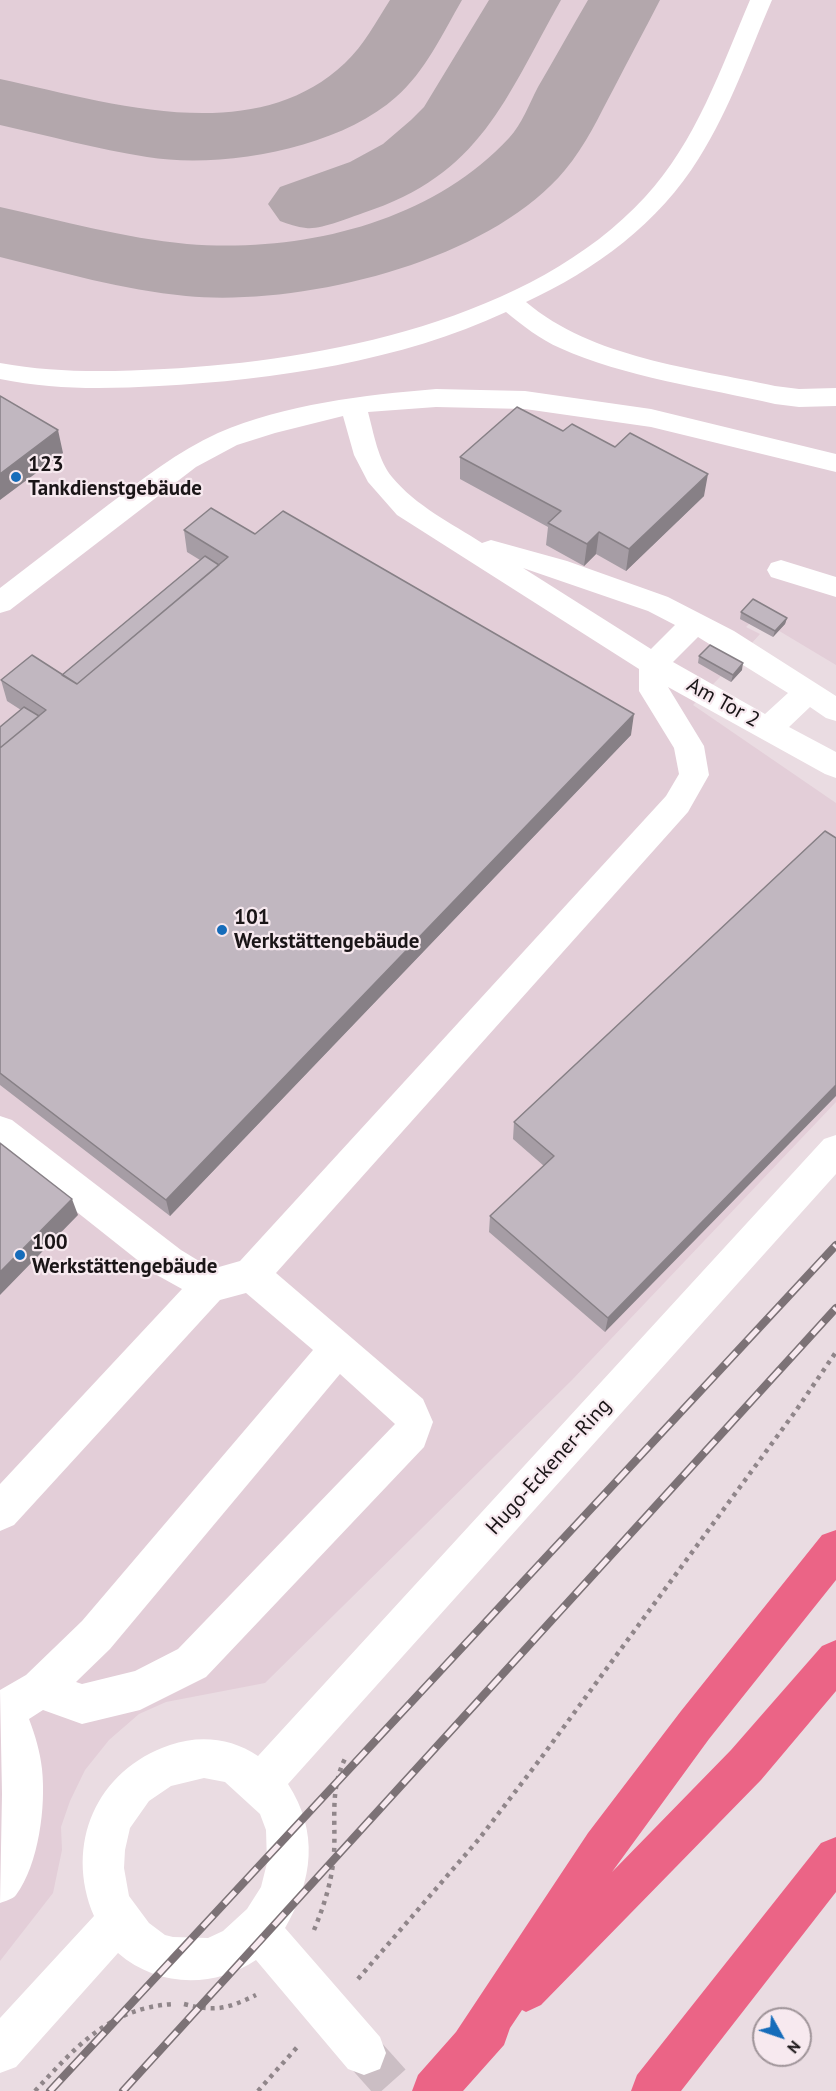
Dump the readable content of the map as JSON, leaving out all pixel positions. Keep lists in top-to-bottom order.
{
  "streets": {
    "street": ["Am Tor 2", "Hugo-Eckener-Ring"]
  },
  "places": ["123 Tankdienstgebäude", "101 Werkstättengebäude", "100 Werkstättengebäude"],
  "north": "bottom right"
}
